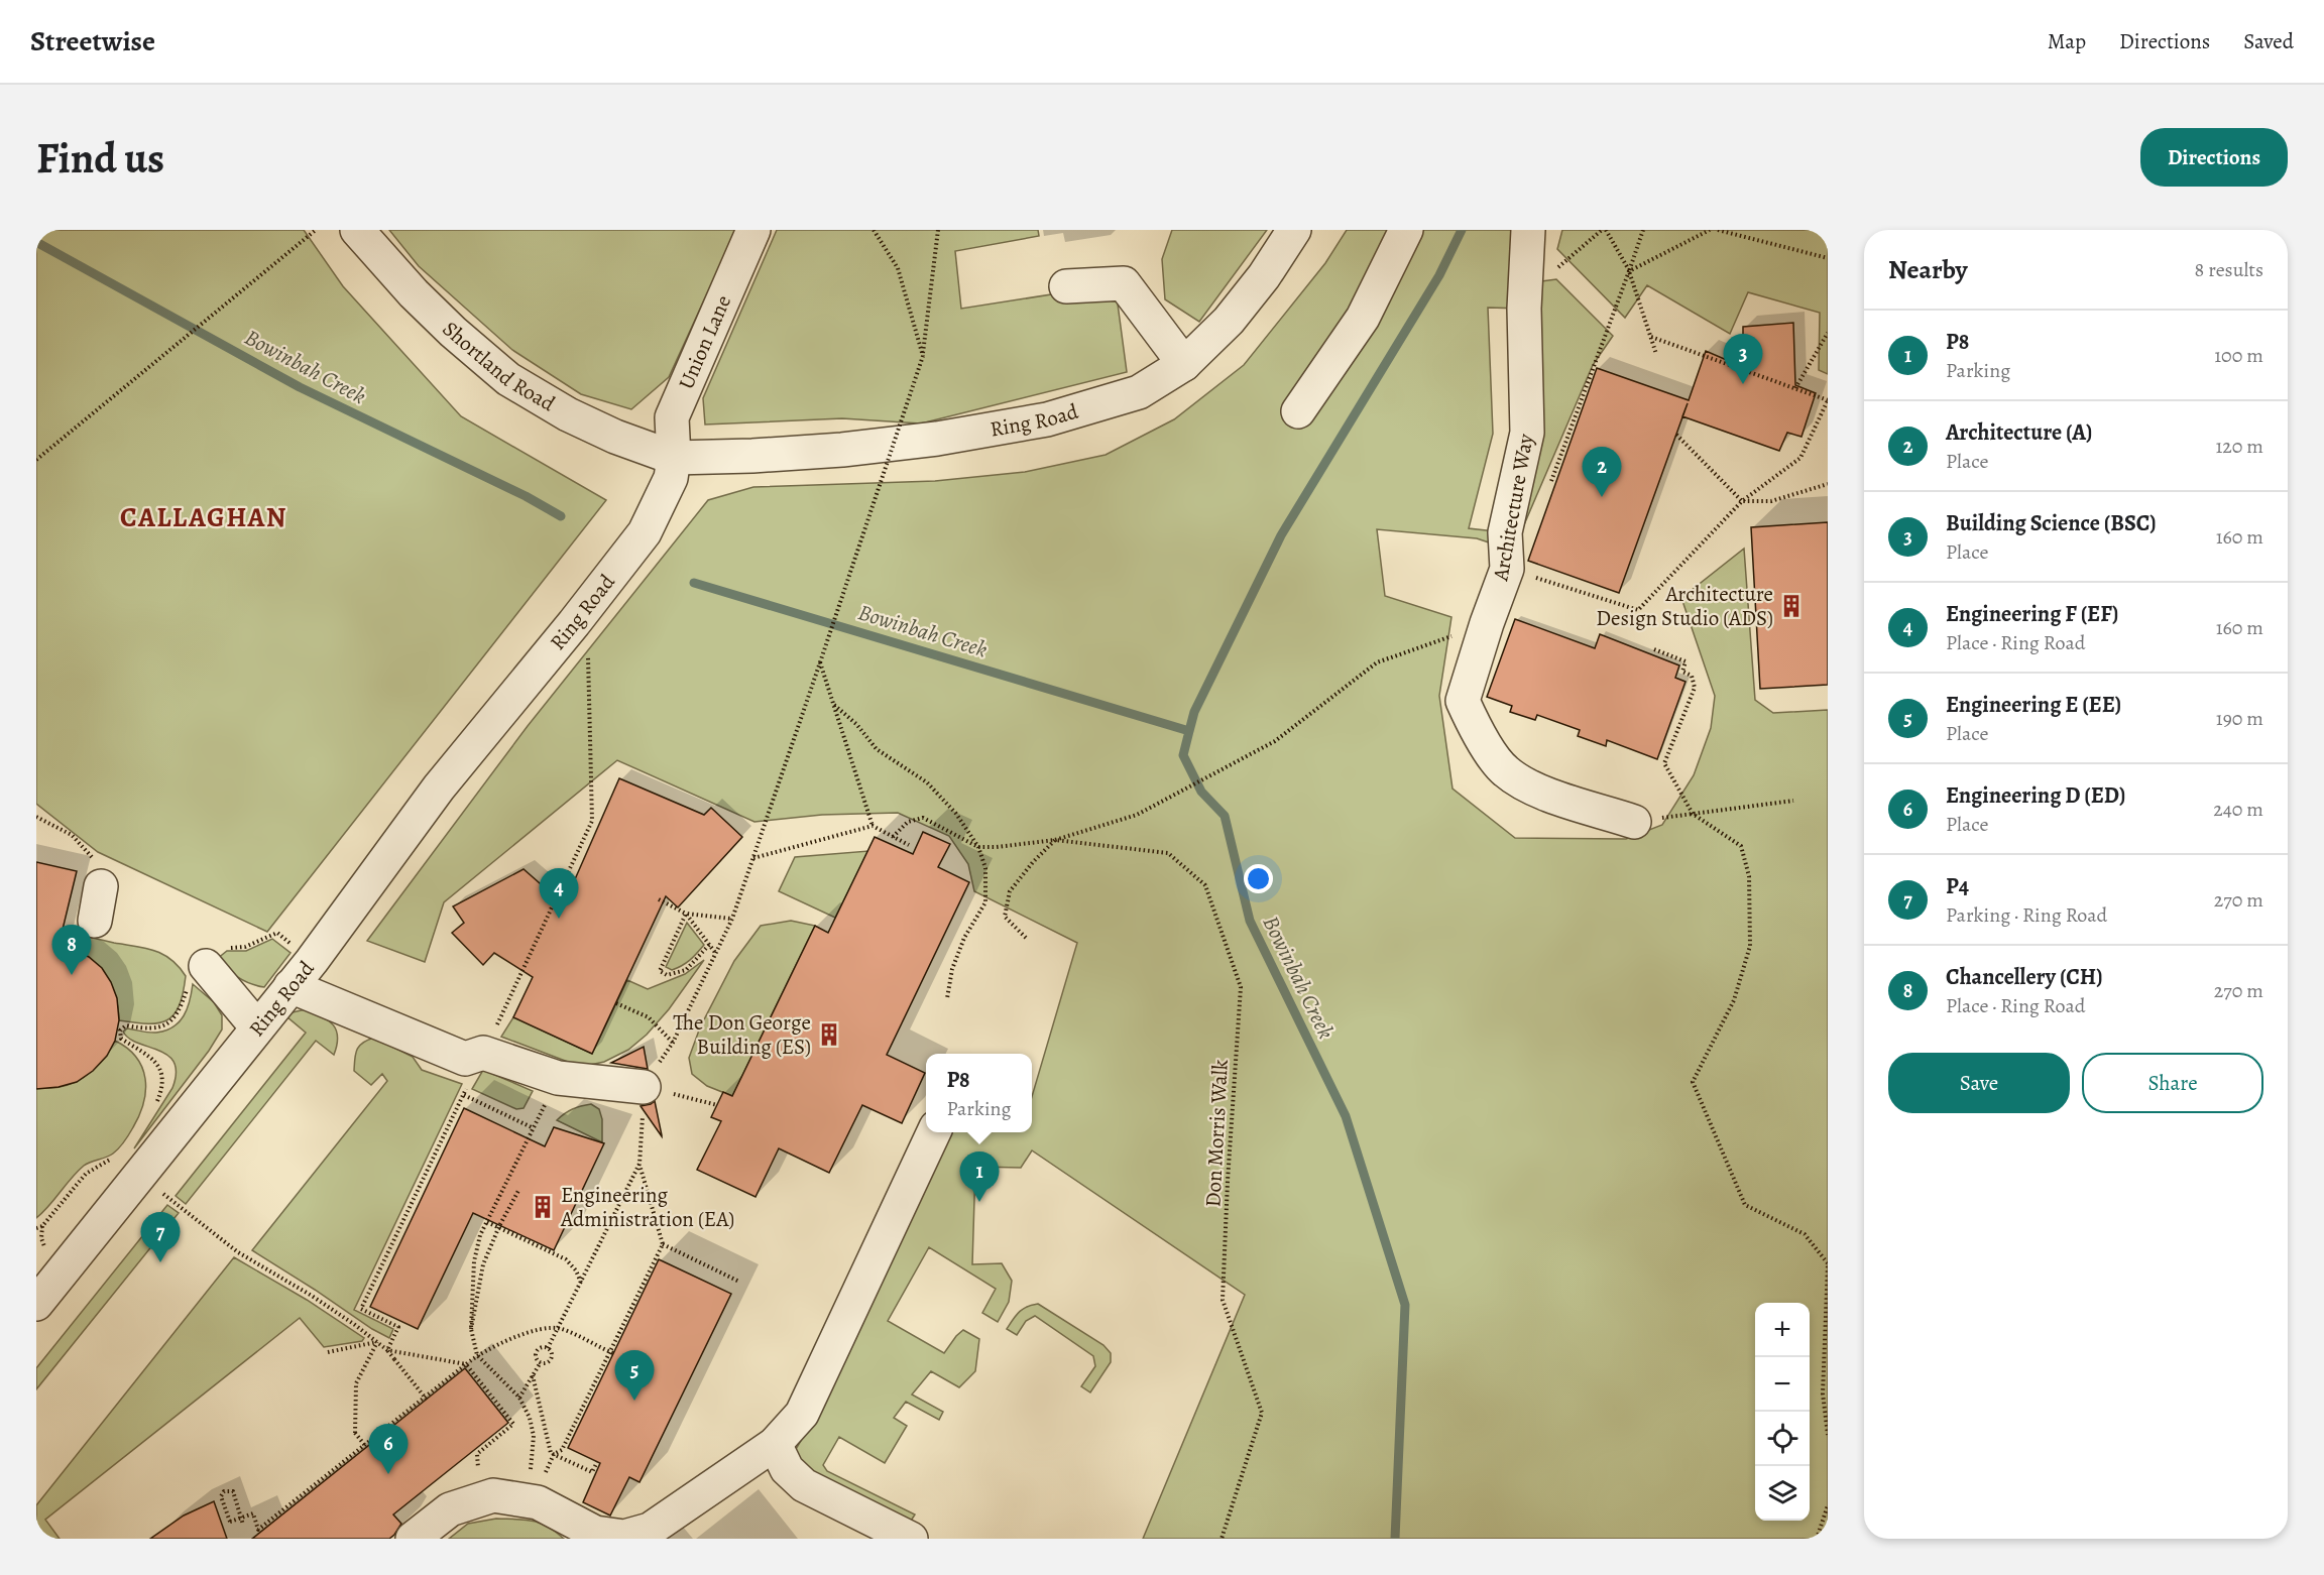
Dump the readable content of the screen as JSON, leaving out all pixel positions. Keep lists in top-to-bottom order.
{
  "streets": {
    "street": [
      "Union Lane",
      "Shortland Road",
      "Ring Road",
      "Architecture Way"
    ],
    "path": ["Don Morris Walk"]
  },
  "crossings": [
    ["Union Lane", "Shortland Road"],
    ["Union Lane", "Ring Road"],
    ["Shortland Road", "Ring Road"]
  ],
  "districts": ["CALLAGHAN"],
  "water": ["Bowinbah Creek"],
  "places": {
    "building": ["Architecture Design Studio (ADS)", "The Don George Building (ES)", "Engineering Administration (EA)"]
  },
  "page": {
    "header": "Streetwise",
    "nav": ["Map", "Directions", "Saved"],
    "buttons": [
      "Directions",
      ["Save", "Share"]
    ],
    "title": "Find us",
    "heading": ["Nearby", "8 results"],
    "list": [
      {
        "mark": "1",
        "name": "P8",
        "note": "Parking",
        "value": "100 m"
      },
      {
        "mark": "2",
        "name": "Architecture (A)",
        "note": "Place",
        "value": "120 m"
      },
      {
        "mark": "3",
        "name": "Building Science (BSC)",
        "note": "Place",
        "value": "160 m"
      },
      {
        "mark": "4",
        "name": "Engineering F (EF)",
        "note": "Place · Ring Road",
        "value": "160 m"
      },
      {
        "mark": "5",
        "name": "Engineering E (EE)",
        "note": "Place",
        "value": "190 m"
      },
      {
        "mark": "6",
        "name": "Engineering D (ED)",
        "note": "Place",
        "value": "240 m"
      },
      {
        "mark": "7",
        "name": "P4",
        "note": "Parking · Ring Road",
        "value": "270 m"
      },
      {
        "mark": "8",
        "name": "Chancellery (CH)",
        "note": "Place · Ring Road",
        "value": "270 m"
      }
    ],
    "pins": [
      "3",
      "2",
      "4",
      "8",
      "1",
      "7",
      "5",
      "6"
    ],
    "popup": ["P8", "Parking"],
    "map_buttons": ["+", "−"]
  }
}
